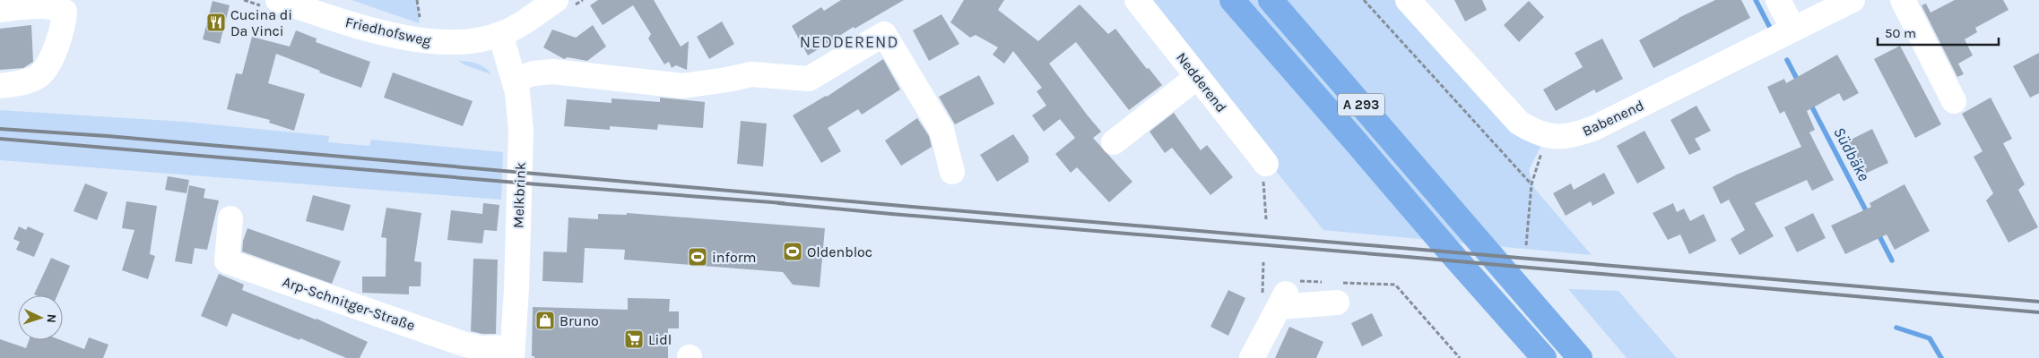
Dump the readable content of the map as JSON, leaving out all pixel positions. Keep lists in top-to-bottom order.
{
  "streets": {
    "highway": ["A 293"],
    "street": [
      "Friedhofsweg",
      "Nedderend",
      "Babenend",
      "Melkbrink",
      "Arp-Schnitger-Straße"
    ]
  },
  "crossings": [
    ["Friedhofsweg", "Melkbrink"],
    ["Melkbrink", "Arp-Schnitger-Straße"]
  ],
  "districts": ["NEDDEREND"],
  "water": ["Südbäke"],
  "places": {
    "restaurant": ["Cucina di Da Vinci"],
    "sports": ["Oldenbloc", "inform"],
    "shop": ["Bruno"],
    "supermarket": ["Lidl"]
  },
  "scale_bar": "50 m",
  "north": "right"
}
